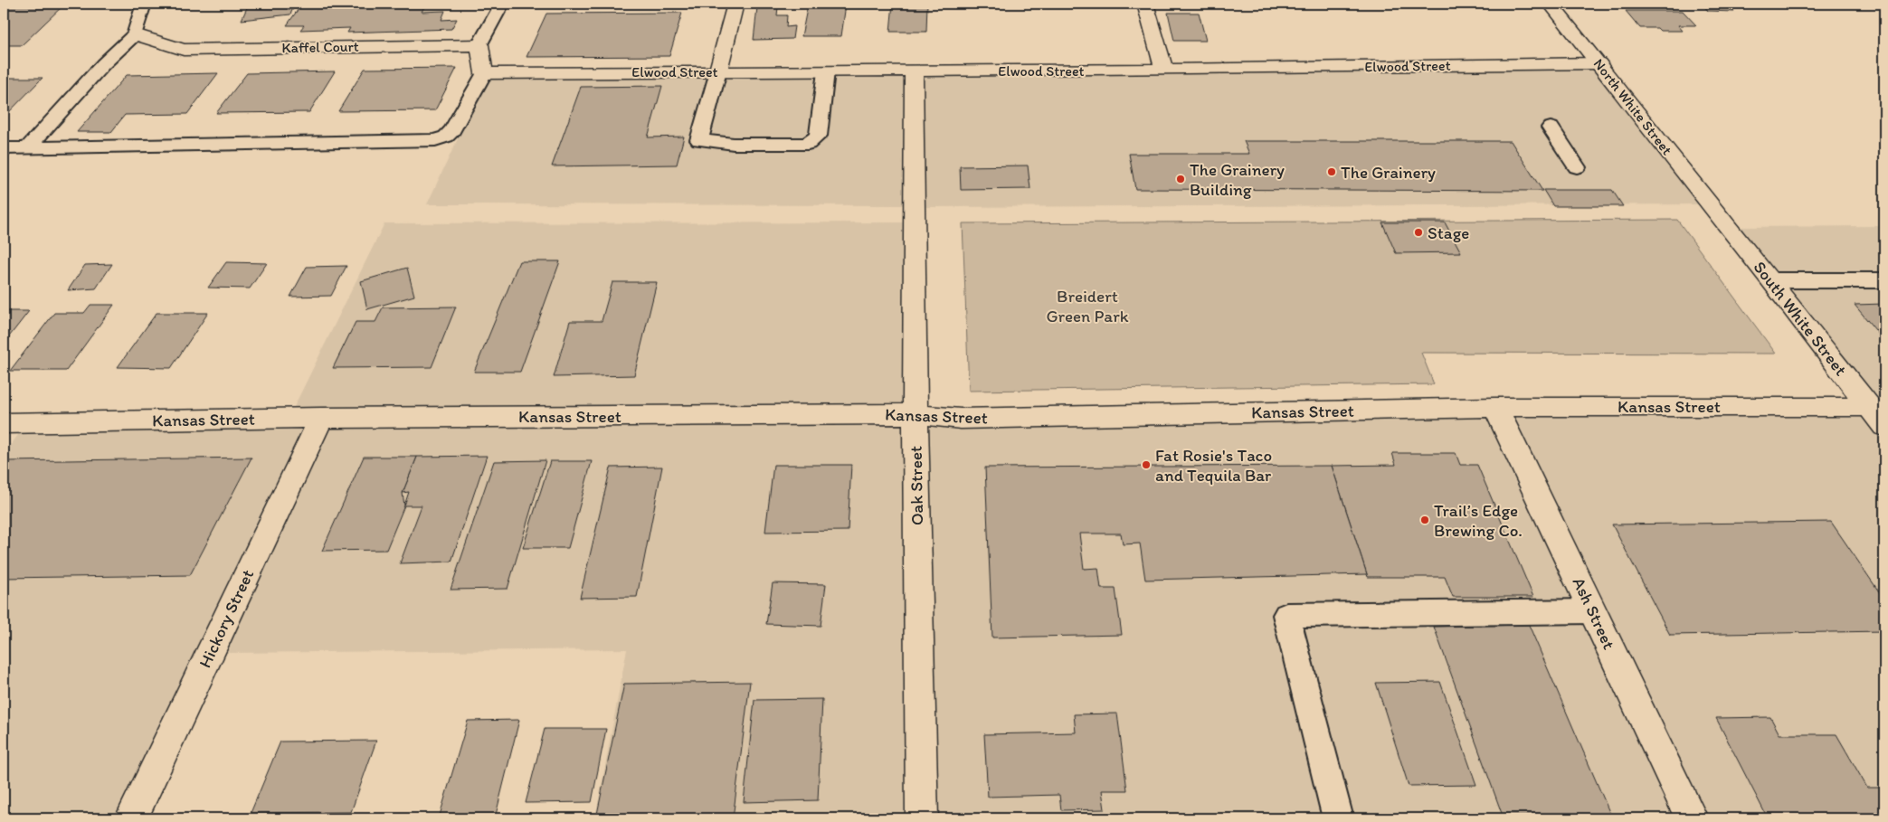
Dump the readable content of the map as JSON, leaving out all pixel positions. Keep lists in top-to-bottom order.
{
  "streets": {
    "street": [
      "Kaffel Court",
      "Elwood Street",
      "North White Street",
      "South White Street",
      "Kansas Street",
      "Oak Street",
      "Ash Street",
      "Hickory Street"
    ]
  },
  "crossings": [
    ["Elwood Street", "North White Street"],
    ["Elwood Street", "Oak Street"],
    ["North White Street", "South White Street"],
    ["South White Street", "Kansas Street"],
    ["Kansas Street", "Oak Street"],
    ["Kansas Street", "Ash Street"],
    ["Kansas Street", "Hickory Street"]
  ],
  "parks": ["Breidert Green Park"],
  "places": [
    "The Grainery",
    "The Grainery Building",
    "Stage",
    "Fat Rosie's Taco and Tequila Bar",
    "Trail’s Edge Brewing Co."
  ]
}
